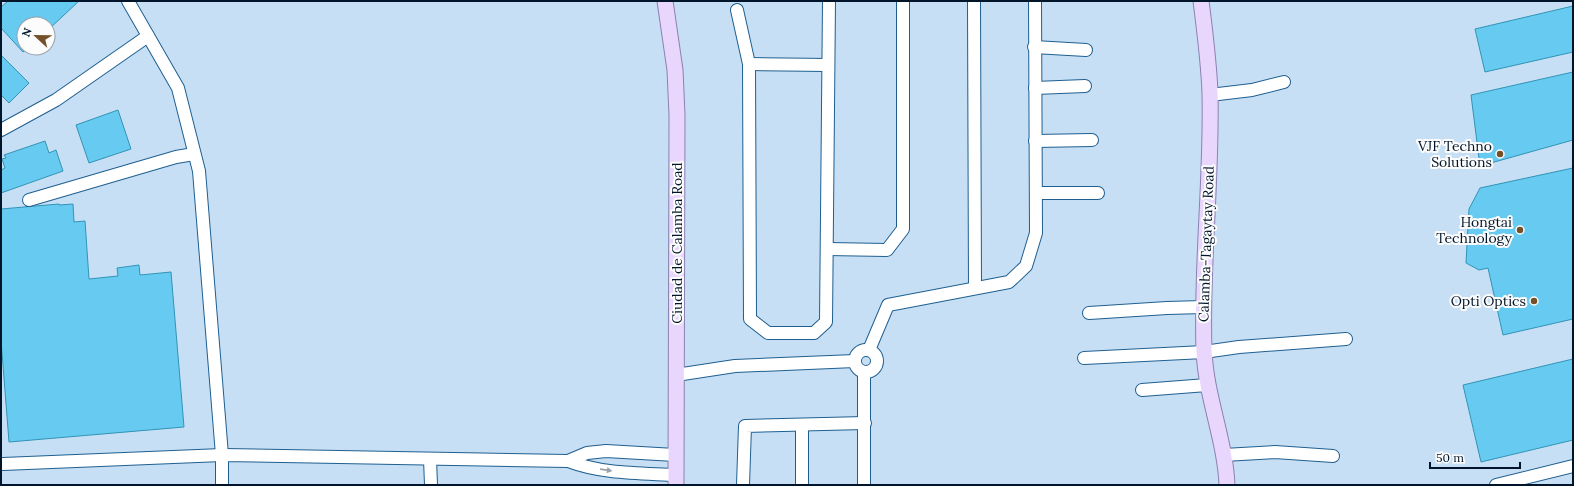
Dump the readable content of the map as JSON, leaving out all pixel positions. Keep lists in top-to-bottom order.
{
  "streets": {
    "main road": ["Ciudad de Calamba Road", "Calamba-Tagaytay Road"]
  },
  "places": ["VJF Techno Solutions", "Hongtai Technology", "Opti Optics"],
  "scale_bar": "50 m",
  "north": "left"
}
